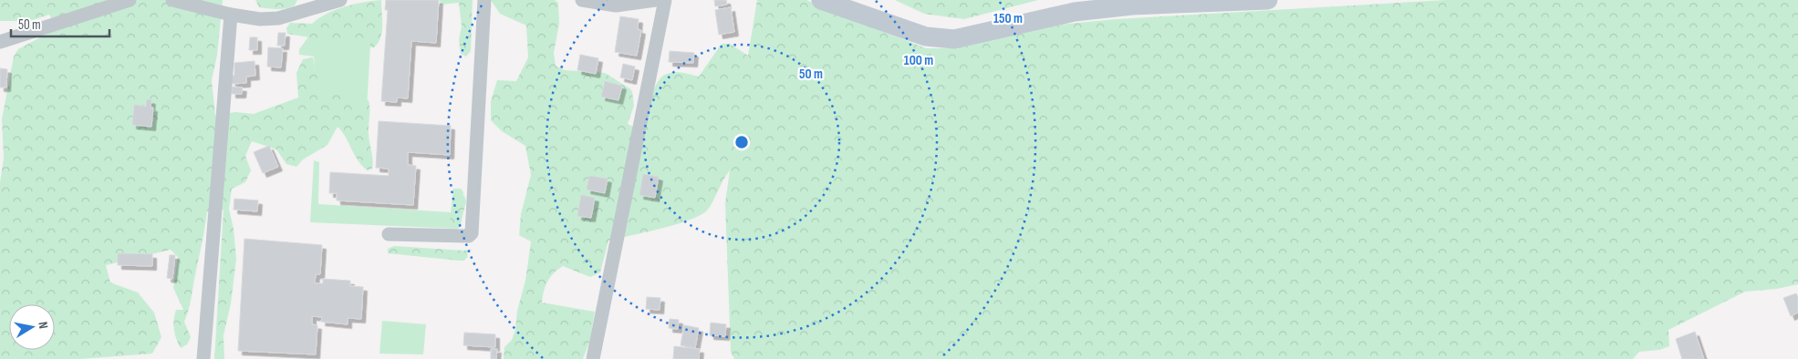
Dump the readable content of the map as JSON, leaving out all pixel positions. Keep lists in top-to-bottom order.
{
  "scale_bar": "50 m",
  "north": "right",
  "rings": ["150 m", "100 m", "50 m"]
}
